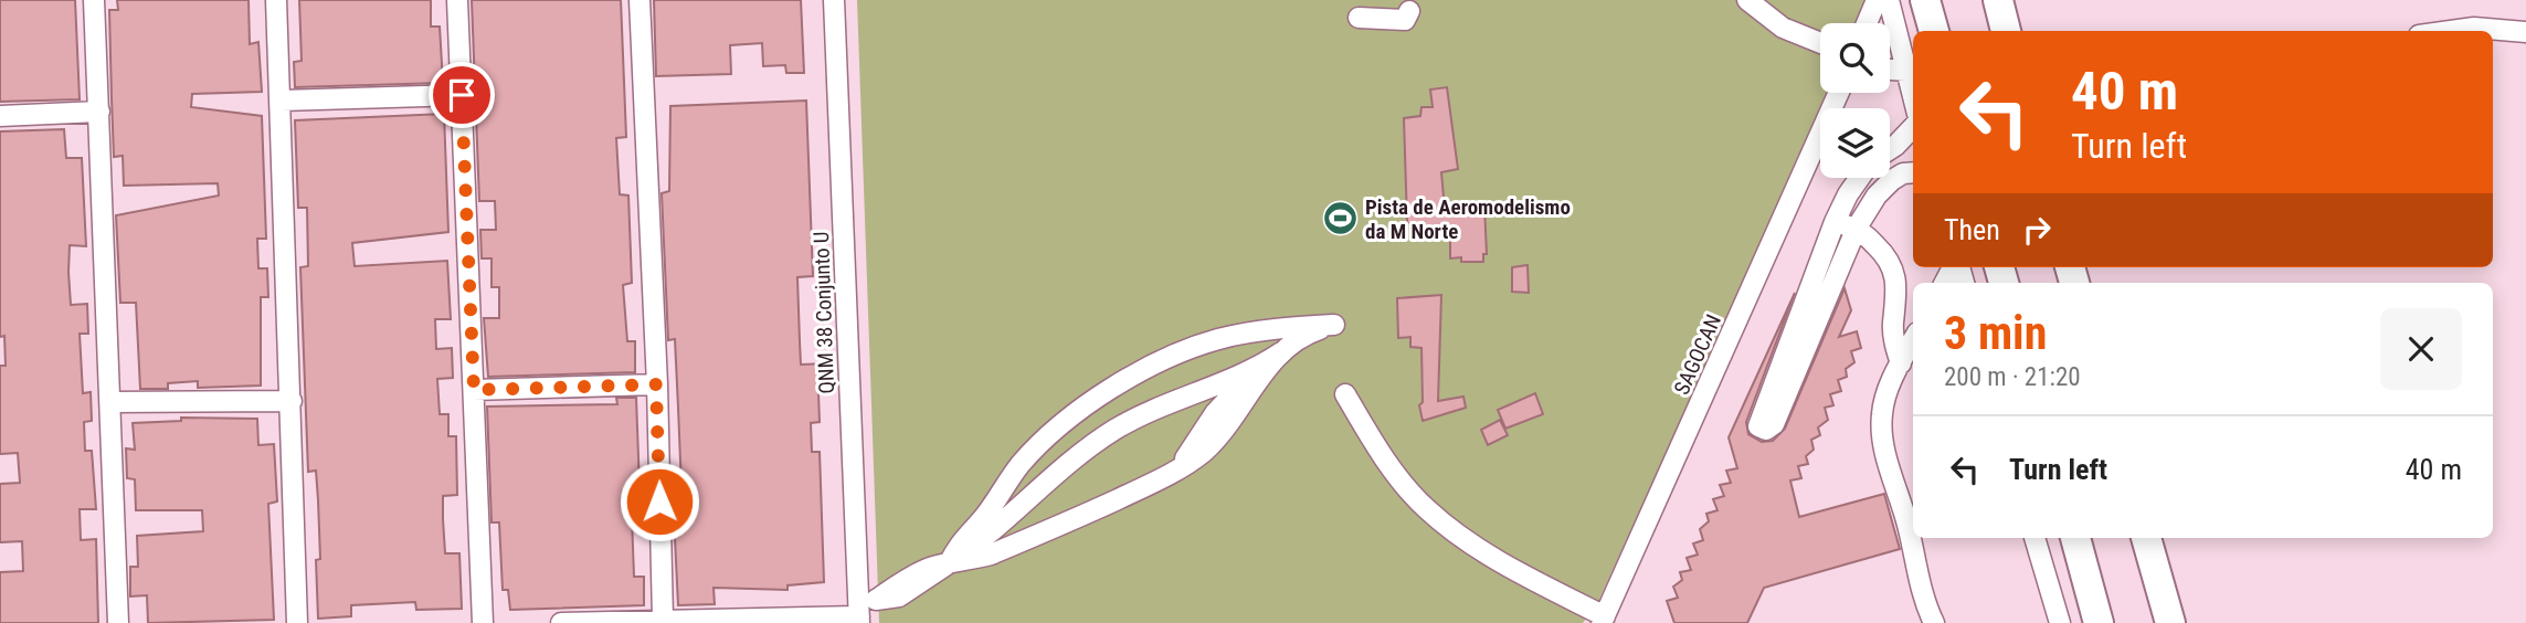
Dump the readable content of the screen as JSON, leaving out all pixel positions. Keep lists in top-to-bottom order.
{
  "streets": {
    "street": ["QNM 38 Conjunto U", "SAGOCAN"]
  },
  "places": {
    "sports": ["Pista de Aeromodelismo da M Norte"]
  },
  "page": {
    "turn": ["40 m", "Turn left"],
    "then": "Then",
    "heading": ["3 min", "200 m · 21:20"],
    "list": [
      {
        "name": "Turn left",
        "value": "40 m"
      }
    ]
  }
}
